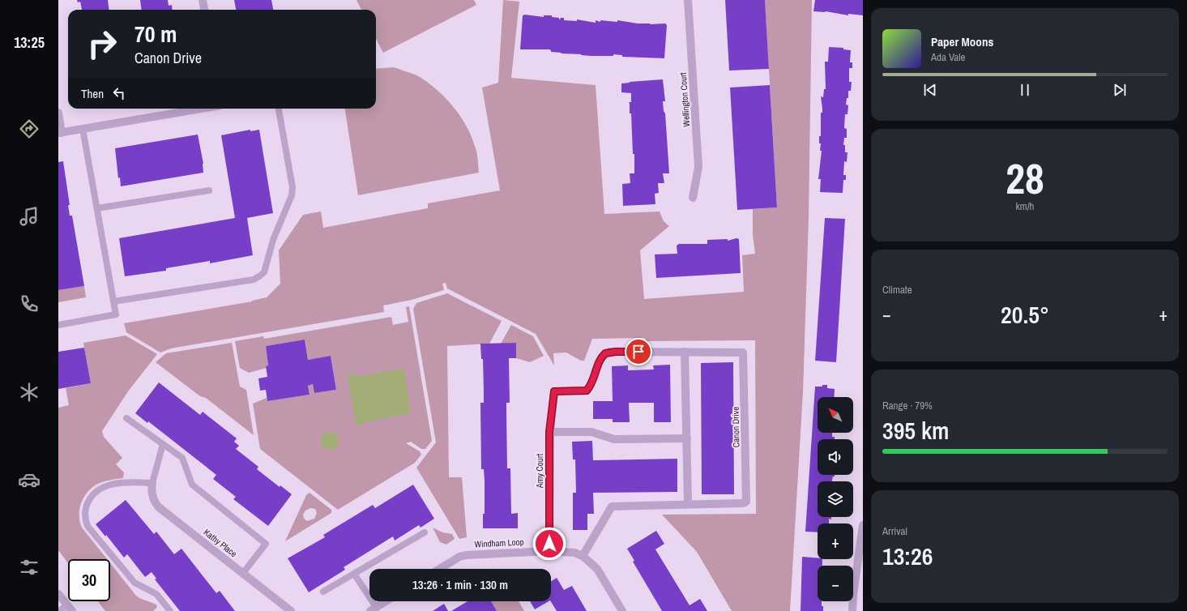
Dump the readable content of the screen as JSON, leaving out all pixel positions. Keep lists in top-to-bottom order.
{
  "streets": {
    "street": [
      "Wellington Court",
      "Canon Drive",
      "Amy Court",
      "Kathy Place",
      "Windham Loop"
    ]
  },
  "crossings": [
    ["Canon Drive", "Amy Court"],
    ["Canon Drive", "Windham Loop"],
    ["Amy Court", "Windham Loop"]
  ],
  "north": "top left",
  "page": {
    "tabs": "13:25",
    "turn": ["70 m", "Canon Drive"],
    "song": ["Paper Moons", "Ada Vale"],
    "then": "Then",
    "tile": [
      ["28", "km/h"],
      "Climate",
      ["Range · 79%", "395 km"],
      ["Arrival", "13:26"]
    ],
    "heat": ["−", "20.5°", "+"],
    "map_buttons": ["+", "−"],
    "limit": "30",
    "trip": "13:26 · 1 min · 130 m"
  }
}
